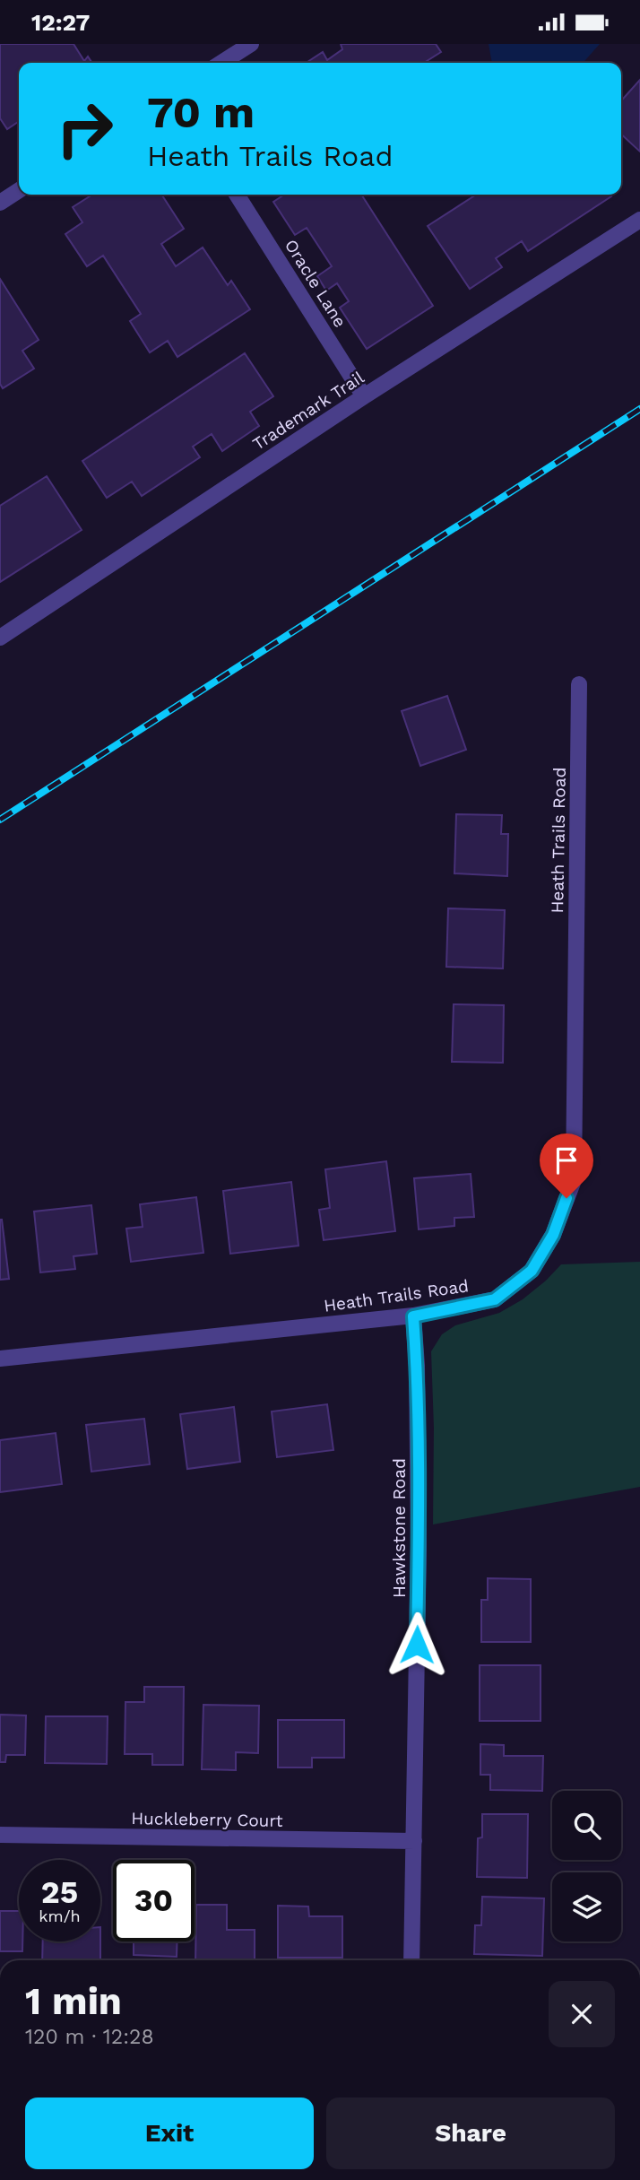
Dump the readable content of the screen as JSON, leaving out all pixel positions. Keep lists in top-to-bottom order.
{
  "streets": {
    "street": [
      "Oracle Lane",
      "Trademark Trail",
      "Heath Trails Road",
      "Hawkstone Road",
      "Huckleberry Court"
    ]
  },
  "crossings": [
    ["Oracle Lane", "Trademark Trail"],
    ["Heath Trails Road", "Hawkstone Road"],
    ["Hawkstone Road", "Huckleberry Court"]
  ],
  "page": {
    "status": "12:27",
    "turn": ["70 m", "Heath Trails Road"],
    "speed": "25 km/h",
    "limit": "30",
    "heading": ["1 min", "120 m · 12:28"],
    "buttons": ["Exit", "Share"]
  }
}
